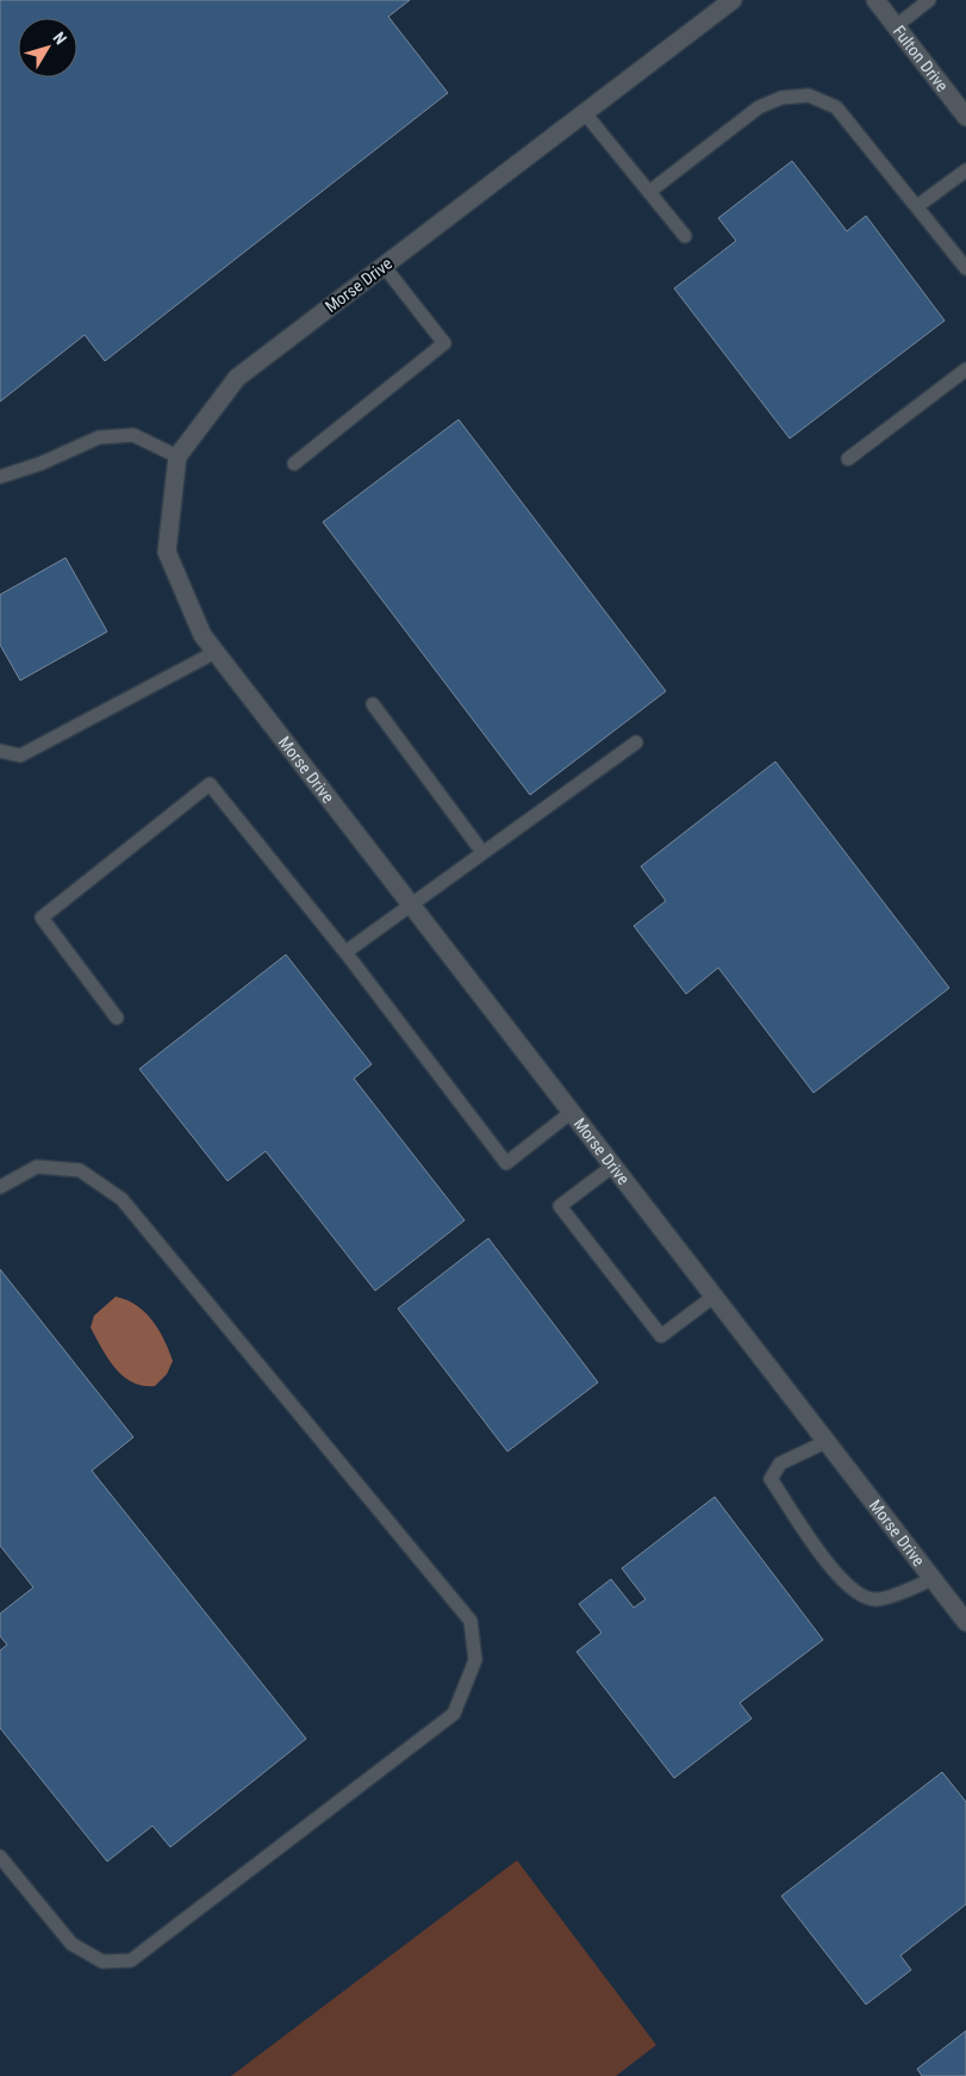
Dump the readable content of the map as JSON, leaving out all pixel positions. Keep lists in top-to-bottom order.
{
  "streets": {
    "street": ["Fulton Drive", "Morse Drive"]
  },
  "north": "top right"
}
